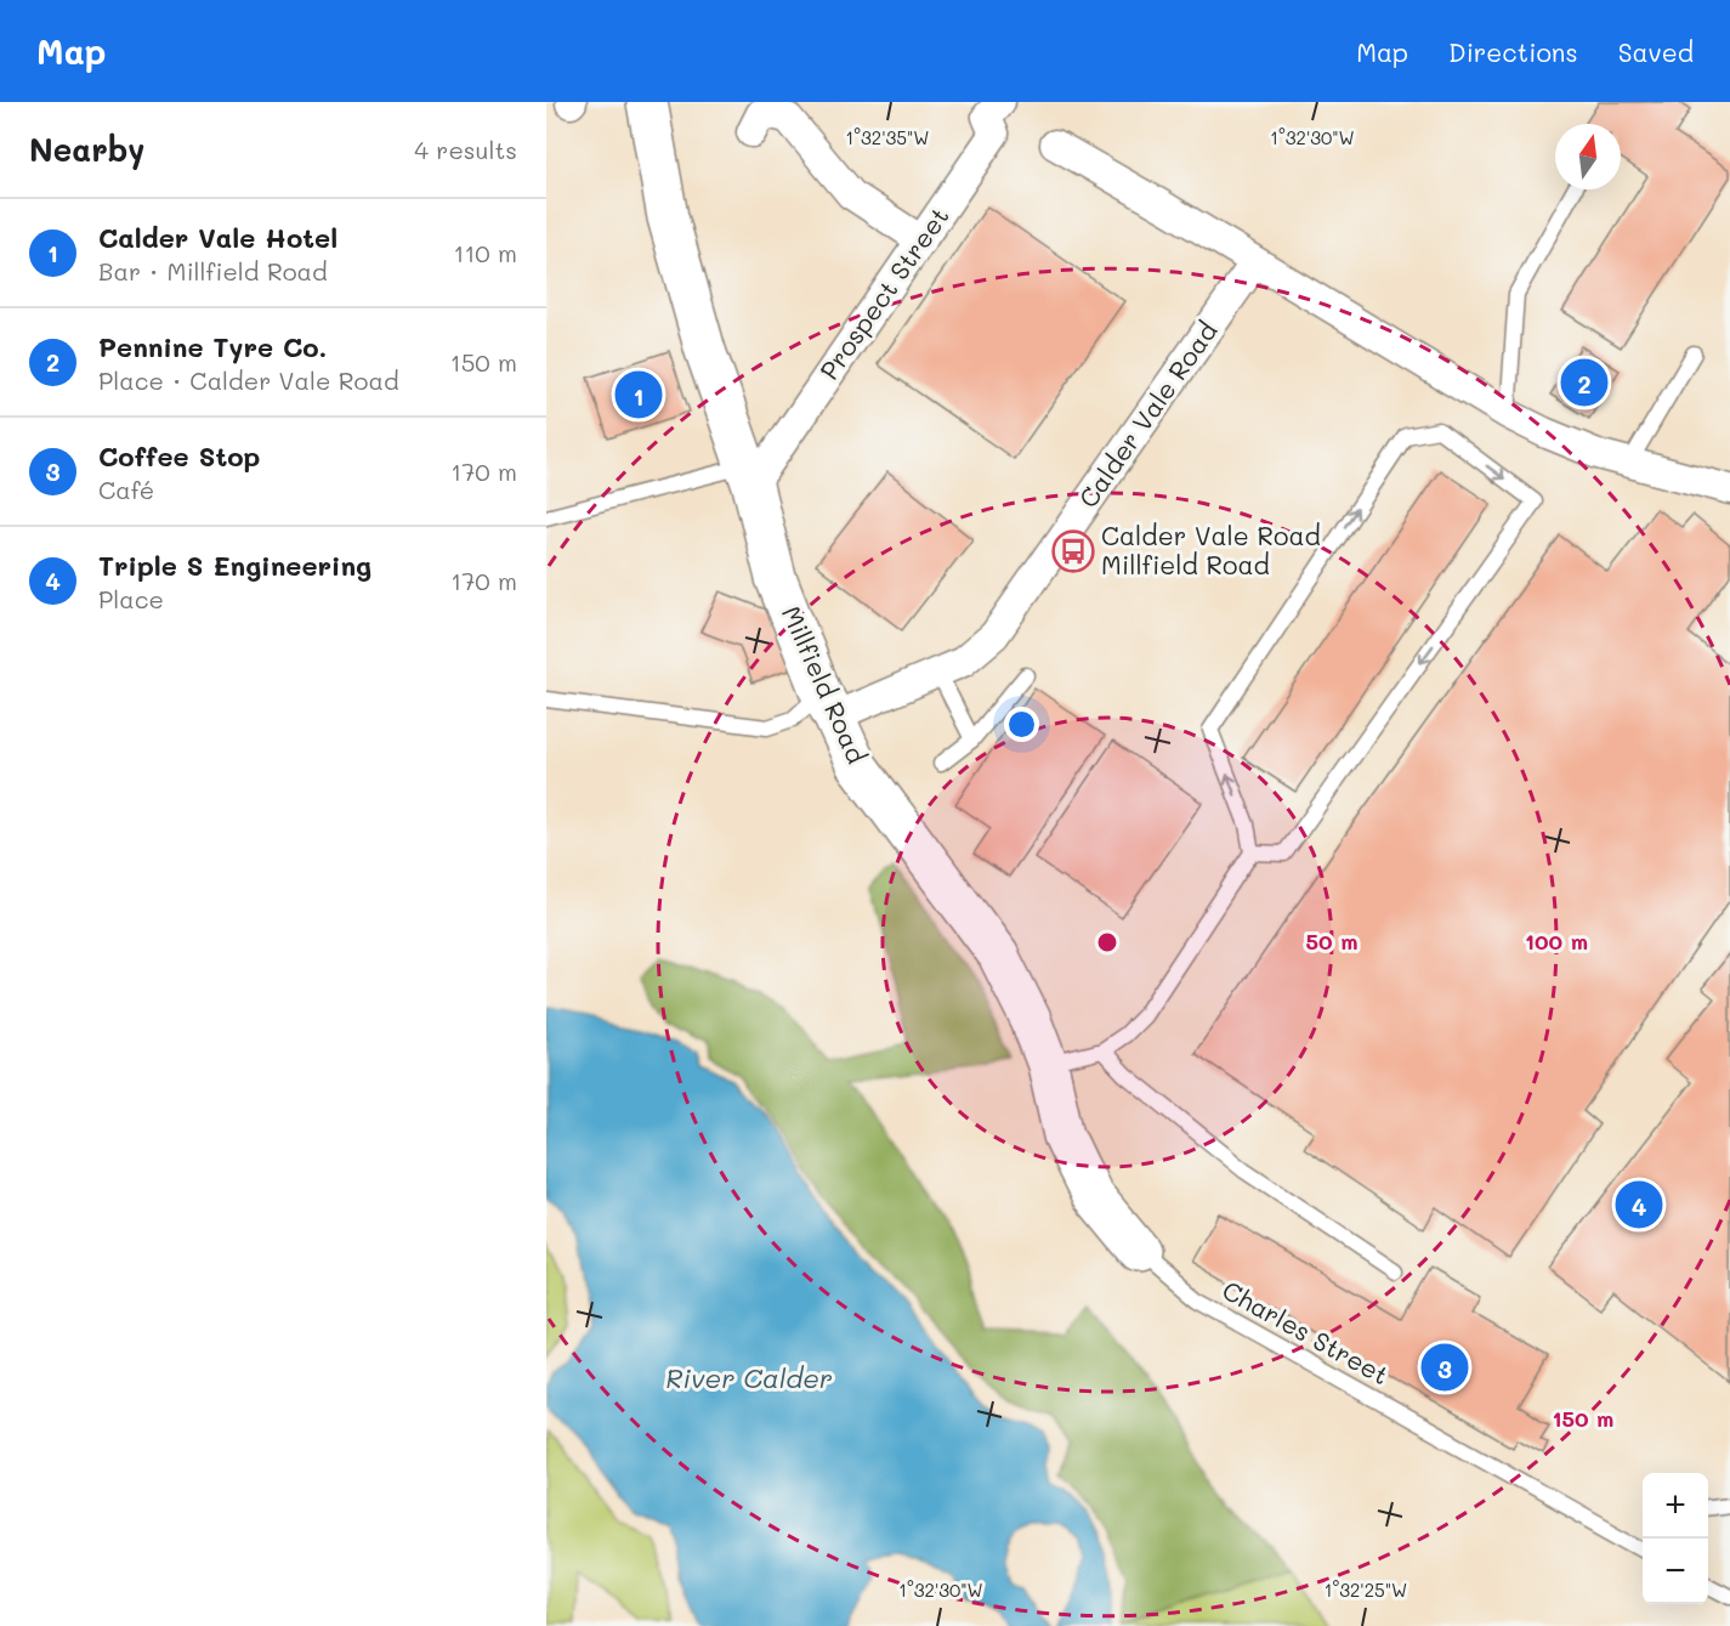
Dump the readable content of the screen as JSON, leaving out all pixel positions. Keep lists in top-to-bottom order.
{
  "streets": {
    "street": ["Prospect Street", "Calder Vale Road", "Millfield Road"],
    "lane": ["Charles Street"]
  },
  "crossings": [
    ["Prospect Street", "Millfield Road"],
    ["Calder Vale Road", "Millfield Road"],
    ["Millfield Road", "Charles Street"]
  ],
  "water": ["River Calder"],
  "places": {
    "bus stop": ["Calder Vale Road Millfield Road"]
  },
  "north": "top",
  "page": {
    "header": "Map",
    "nav": ["Map", "Directions", "Saved"],
    "heading": ["Nearby", "4 results"],
    "list": [
      {
        "mark": "1",
        "name": "Calder Vale Hotel",
        "note": "Bar · Millfield Road",
        "value": "110 m"
      },
      {
        "mark": "2",
        "name": "Pennine Tyre Co.",
        "note": "Place · Calder Vale Road",
        "value": "150 m"
      },
      {
        "mark": "3",
        "name": "Coffee Stop",
        "note": "Café",
        "value": "170 m"
      },
      {
        "mark": "4",
        "name": "Triple S Engineering",
        "note": "Place",
        "value": "170 m"
      }
    ],
    "pins": [
      "2",
      "1",
      "4",
      "3"
    ],
    "map_buttons": ["+", "−"]
  },
  "coordinates": ["1°32'35\"W", "1°32'30\"W", "1°32'25\"W"],
  "rings": ["50 m", "100 m", "150 m"]
}
